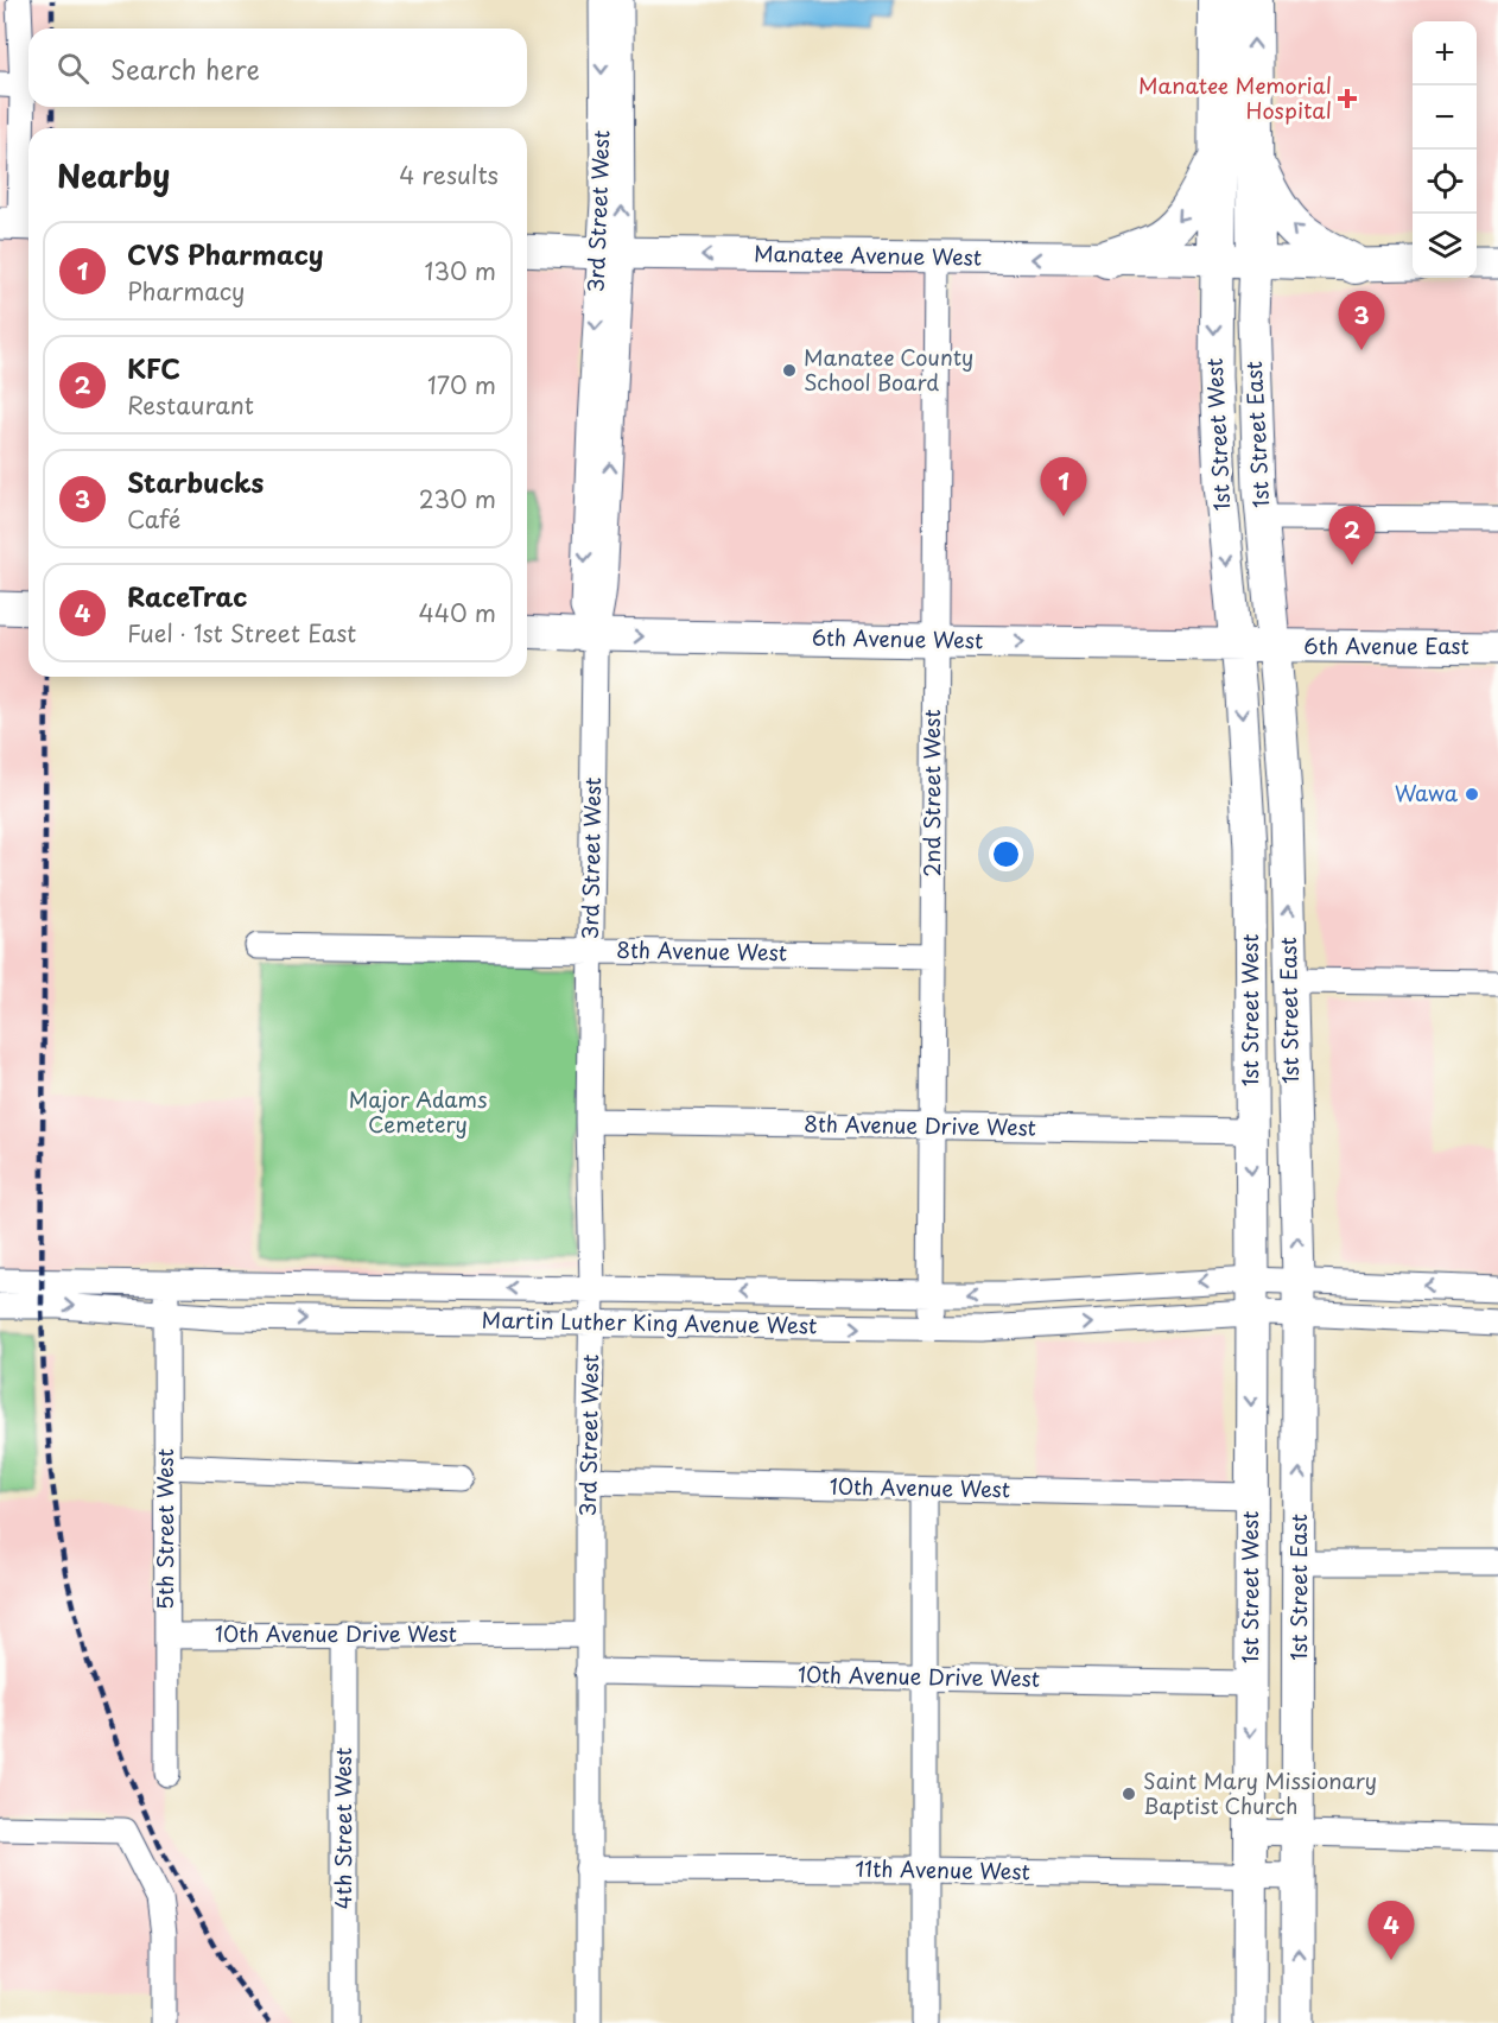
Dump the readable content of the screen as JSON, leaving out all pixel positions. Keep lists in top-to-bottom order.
{
  "streets": {
    "highway": ["1st Street West", "1st Street East"],
    "main road": ["Manatee Avenue West", "6th Avenue West", "6th Avenue East"],
    "street": [
      "3rd Street West",
      "2nd Street West",
      "8th Avenue West",
      "8th Avenue Drive West",
      "Martin Luther King Avenue West",
      "10th Avenue West",
      "5th Street West",
      "10th Avenue Drive West",
      "4th Street West",
      "11th Avenue West"
    ]
  },
  "crossings": [
    ["3rd Street West", "Manatee Avenue West"],
    ["3rd Street West", "6th Avenue West"],
    ["3rd Street West", "8th Avenue West"],
    ["3rd Street West", "8th Avenue Drive West"],
    ["3rd Street West", "Martin Luther King Avenue West"],
    ["3rd Street West", "10th Avenue West"],
    ["3rd Street West", "10th Avenue Drive West"],
    ["3rd Street West", "11th Avenue West"],
    ["Manatee Avenue West", "1st Street West"],
    ["Manatee Avenue West", "1st Street East"],
    ["Manatee Avenue West", "2nd Street West"],
    ["1st Street West", "6th Avenue West"],
    ["1st Street West", "8th Avenue Drive West"],
    ["1st Street West", "Martin Luther King Avenue West"],
    ["1st Street West", "10th Avenue West"],
    ["1st Street West", "10th Avenue Drive West"],
    ["1st Street West", "11th Avenue West"],
    ["1st Street East", "6th Avenue West"],
    ["1st Street East", "6th Avenue East"],
    ["1st Street East", "Martin Luther King Avenue West"],
    ["1st Street East", "11th Avenue West"],
    ["6th Avenue West", "6th Avenue East"],
    ["6th Avenue West", "2nd Street West"],
    ["2nd Street West", "8th Avenue West"],
    ["2nd Street West", "8th Avenue Drive West"],
    ["2nd Street West", "Martin Luther King Avenue West"],
    ["Martin Luther King Avenue West", "5th Street West"],
    ["5th Street West", "10th Avenue Drive West"],
    ["10th Avenue Drive West", "4th Street West"]
  ],
  "one_way": [
    "Manatee Avenue West",
    "1st Street West",
    "1st Street East",
    "6th Avenue West"
  ],
  "parks": ["Major Adams Cemetery"],
  "places": {
    "health": ["Manatee Memorial Hospital"],
    "other": ["Manatee County School Board", "Wawa", "Saint Mary Missionary Baptist Church"]
  },
  "page": {
    "map_buttons": ["+", "−"],
    "search": "Search here",
    "heading": ["Nearby", "4 results"],
    "list": [
      {
        "mark": "1",
        "name": "CVS Pharmacy",
        "note": "Pharmacy",
        "value": "130 m"
      },
      {
        "mark": "2",
        "name": "KFC",
        "note": "Restaurant",
        "value": "170 m"
      },
      {
        "mark": "3",
        "name": "Starbucks",
        "note": "Café",
        "value": "230 m"
      },
      {
        "mark": "4",
        "name": "RaceTrac",
        "note": "Fuel · 1st Street East",
        "value": "440 m"
      }
    ],
    "pins": [
      "3",
      "1",
      "2",
      "4"
    ]
  }
}
